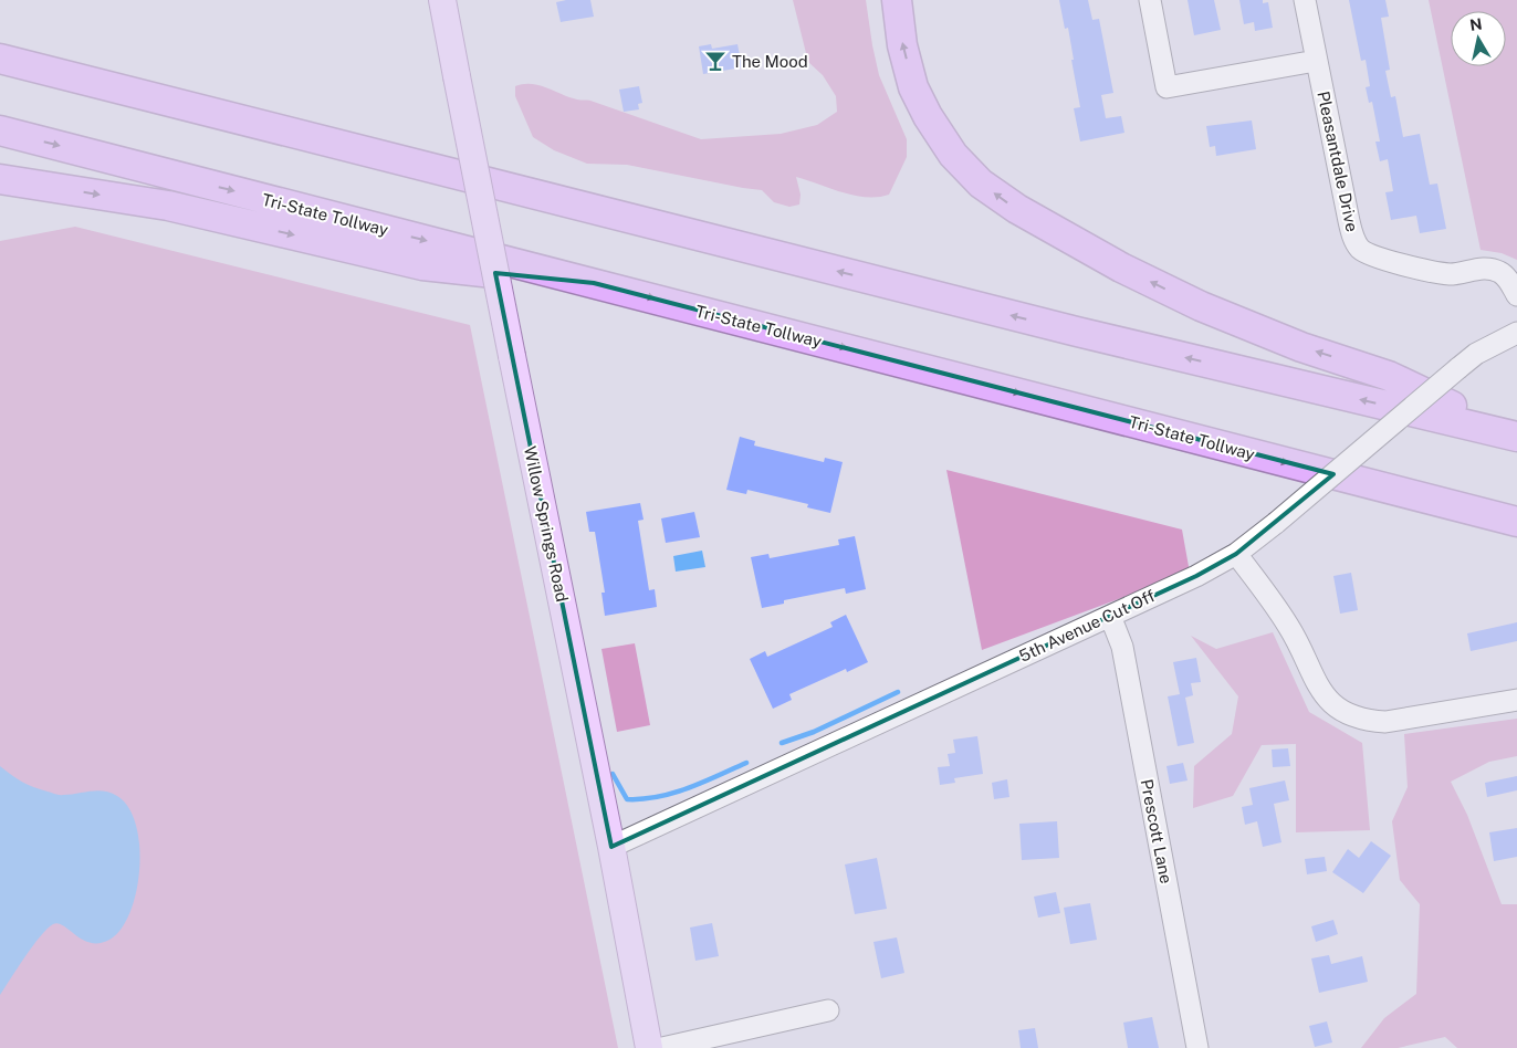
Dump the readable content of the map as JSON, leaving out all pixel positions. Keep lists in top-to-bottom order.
{
  "streets": {
    "highway": ["Tri-State Tollway"],
    "main road": ["Willow Springs Road"],
    "street": ["Pleasantdale Drive", "5th Avenue Cut Off", "Prescott Lane"]
  },
  "crossings": [
    ["Willow Springs Road", "5th Avenue Cut Off"],
    ["5th Avenue Cut Off", "Prescott Lane"]
  ],
  "places": {
    "bar": ["The Mood"]
  },
  "north": "top"
}
